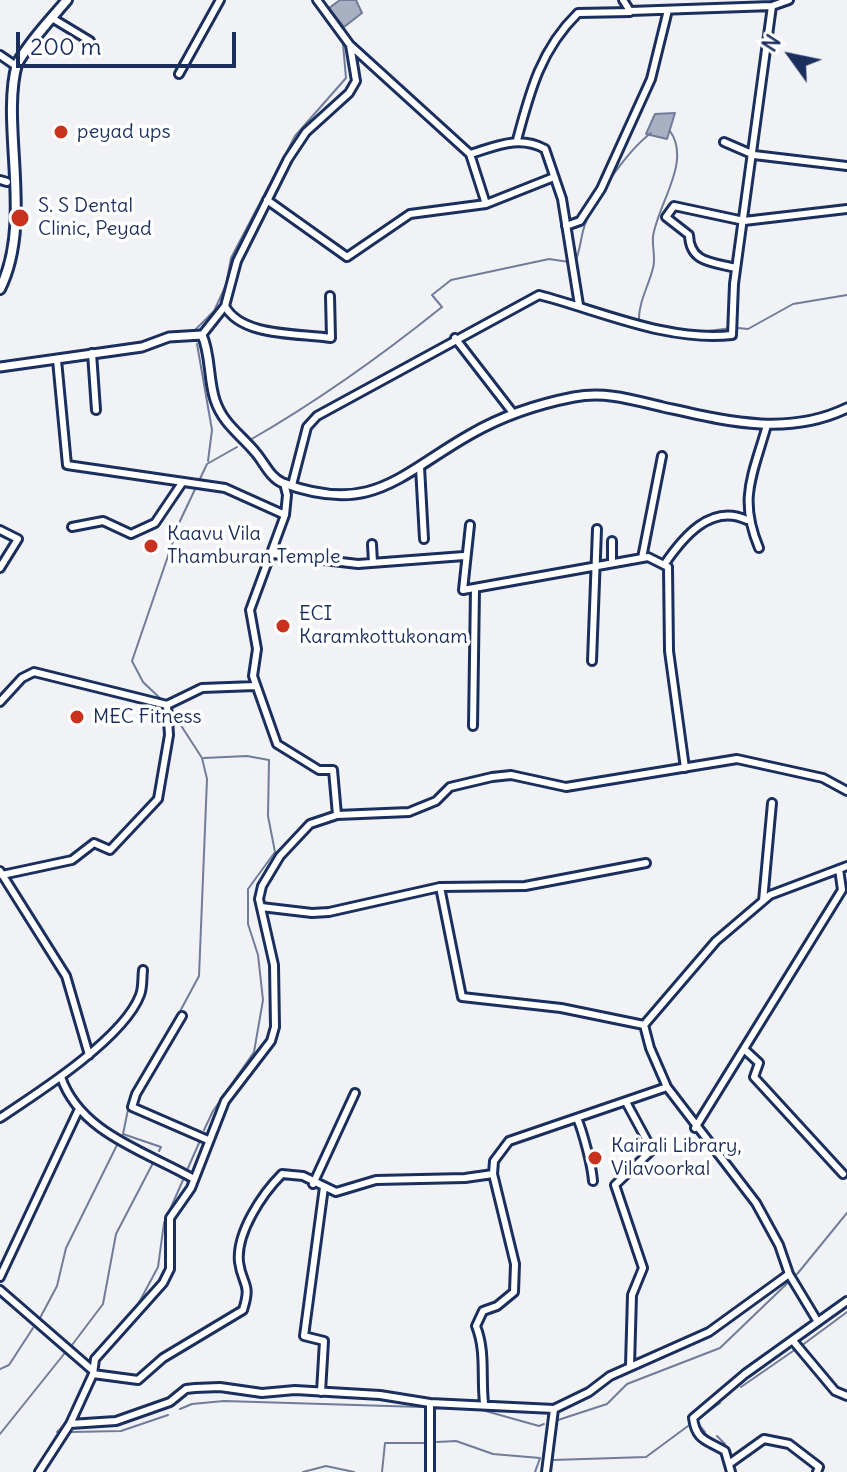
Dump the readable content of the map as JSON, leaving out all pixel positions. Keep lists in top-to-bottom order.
{
  "places": [
    "peyad ups",
    "S. S Dental Clinic, Peyad",
    "Kaavu Vila Thamburan Temple",
    "ECI Karamkottukonam",
    "MEC Fitness",
    "Kairali Library, Vilavoorkal"
  ],
  "scale_bar": "200 m",
  "north": "top left"
}
